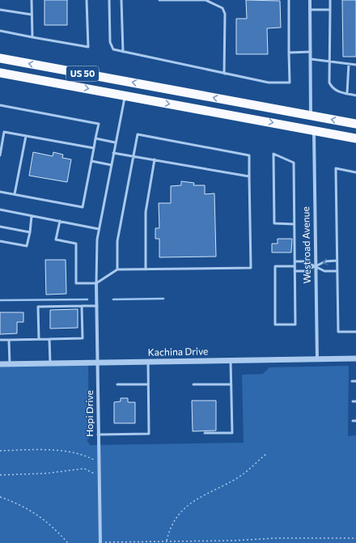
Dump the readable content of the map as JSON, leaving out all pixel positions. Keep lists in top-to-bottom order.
{
  "streets": {
    "highway": ["US 50"],
    "street": ["Westroad Avenue", "Kachina Drive", "Hopi Drive"]
  },
  "crossings": [
    ["US 50", "Westroad Avenue"],
    ["Westroad Avenue", "Kachina Drive"],
    ["Kachina Drive", "Hopi Drive"]
  ]
}
